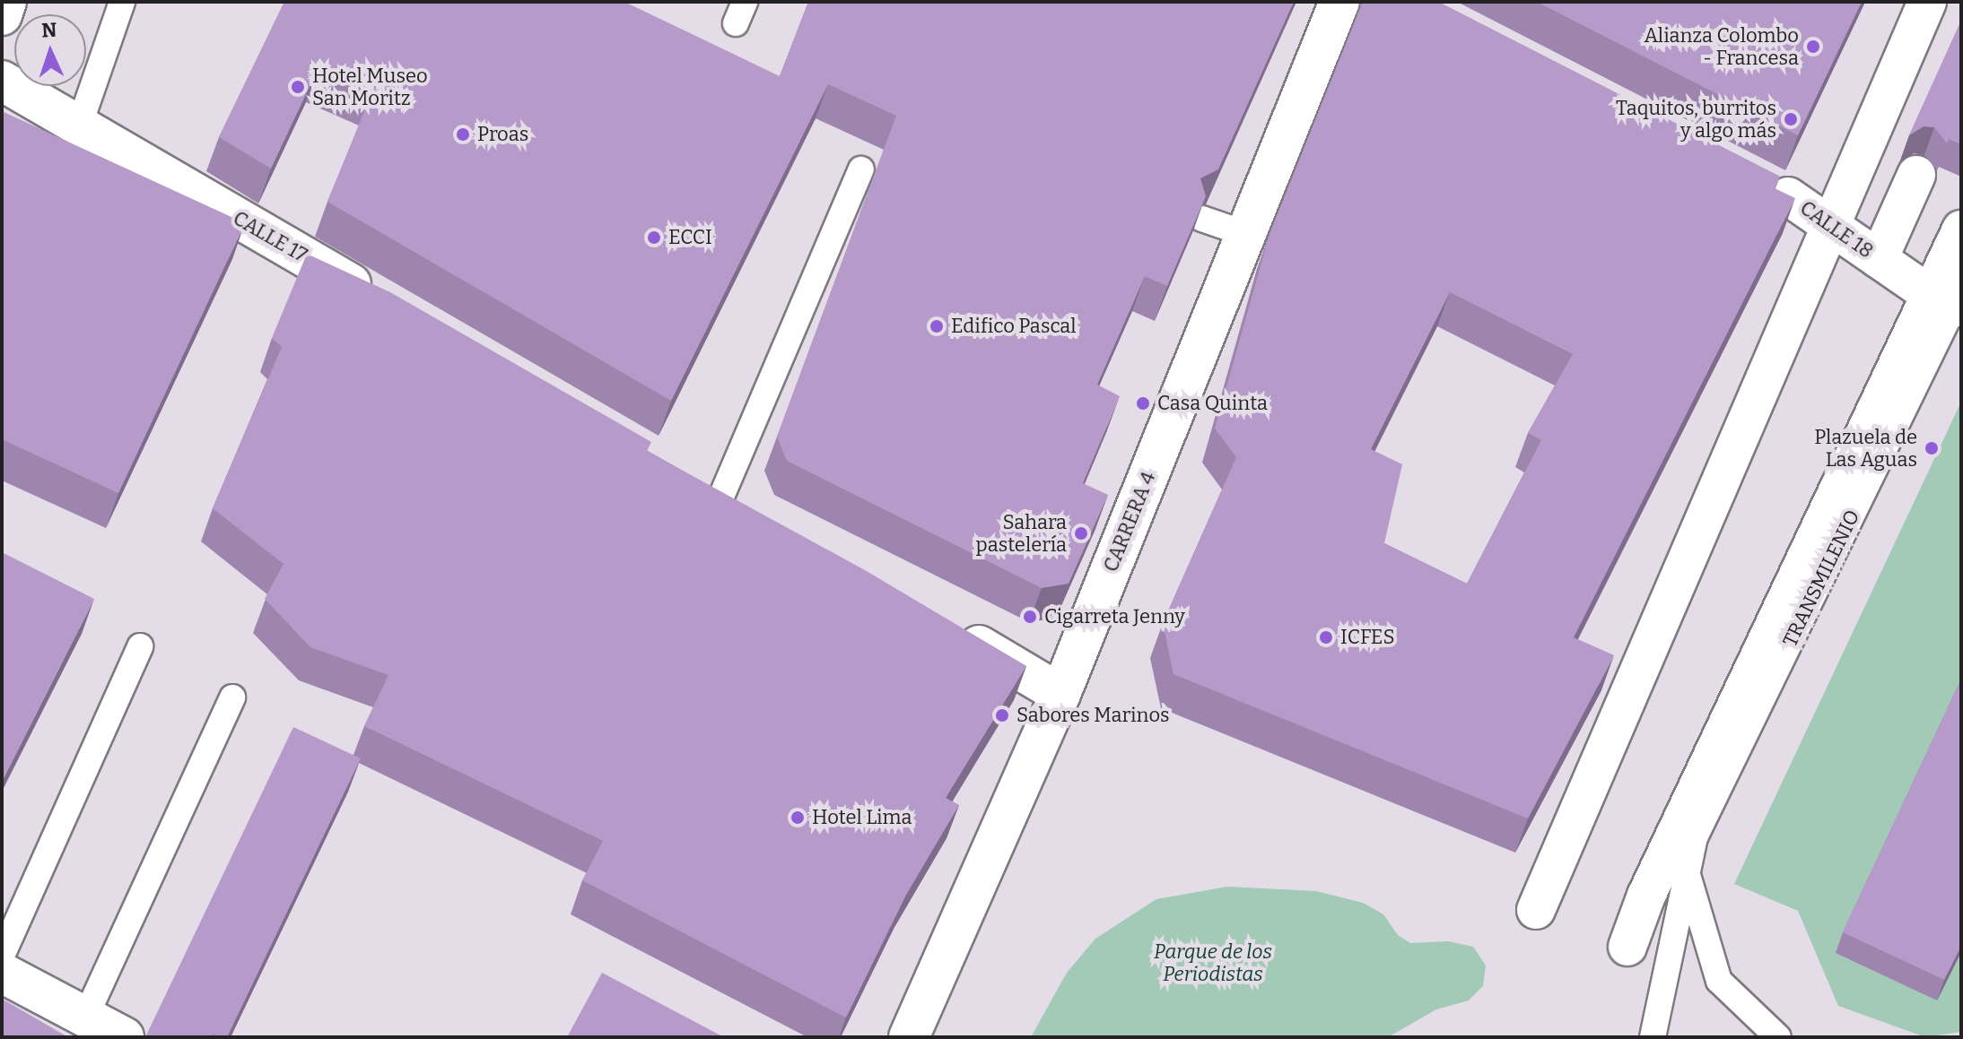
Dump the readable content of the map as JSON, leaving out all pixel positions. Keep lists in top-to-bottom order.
{
  "streets": {
    "street": ["CALLE 18", "CALLE 17", "CARRERA 4"],
    "lane": ["TRANSMILENIO"]
  },
  "crossings": [
    ["CALLE 18", "TRANSMILENIO"]
  ],
  "parks": ["Parque de los Periodistas"],
  "places": [
    "Alianza Colombo - Francesa",
    "Hotel Museo San Moritz",
    "Taquitos, burritos y algo más",
    "Proas",
    "ECCI",
    "Edifico Pascal",
    "Casa Quinta",
    "Plazuela de Las Aguas",
    "Sahara pastelería",
    "Cigarreta Jenny",
    "ICFES",
    "Sabores Marinos",
    "Hotel Lima"
  ],
  "north": "top"
}
